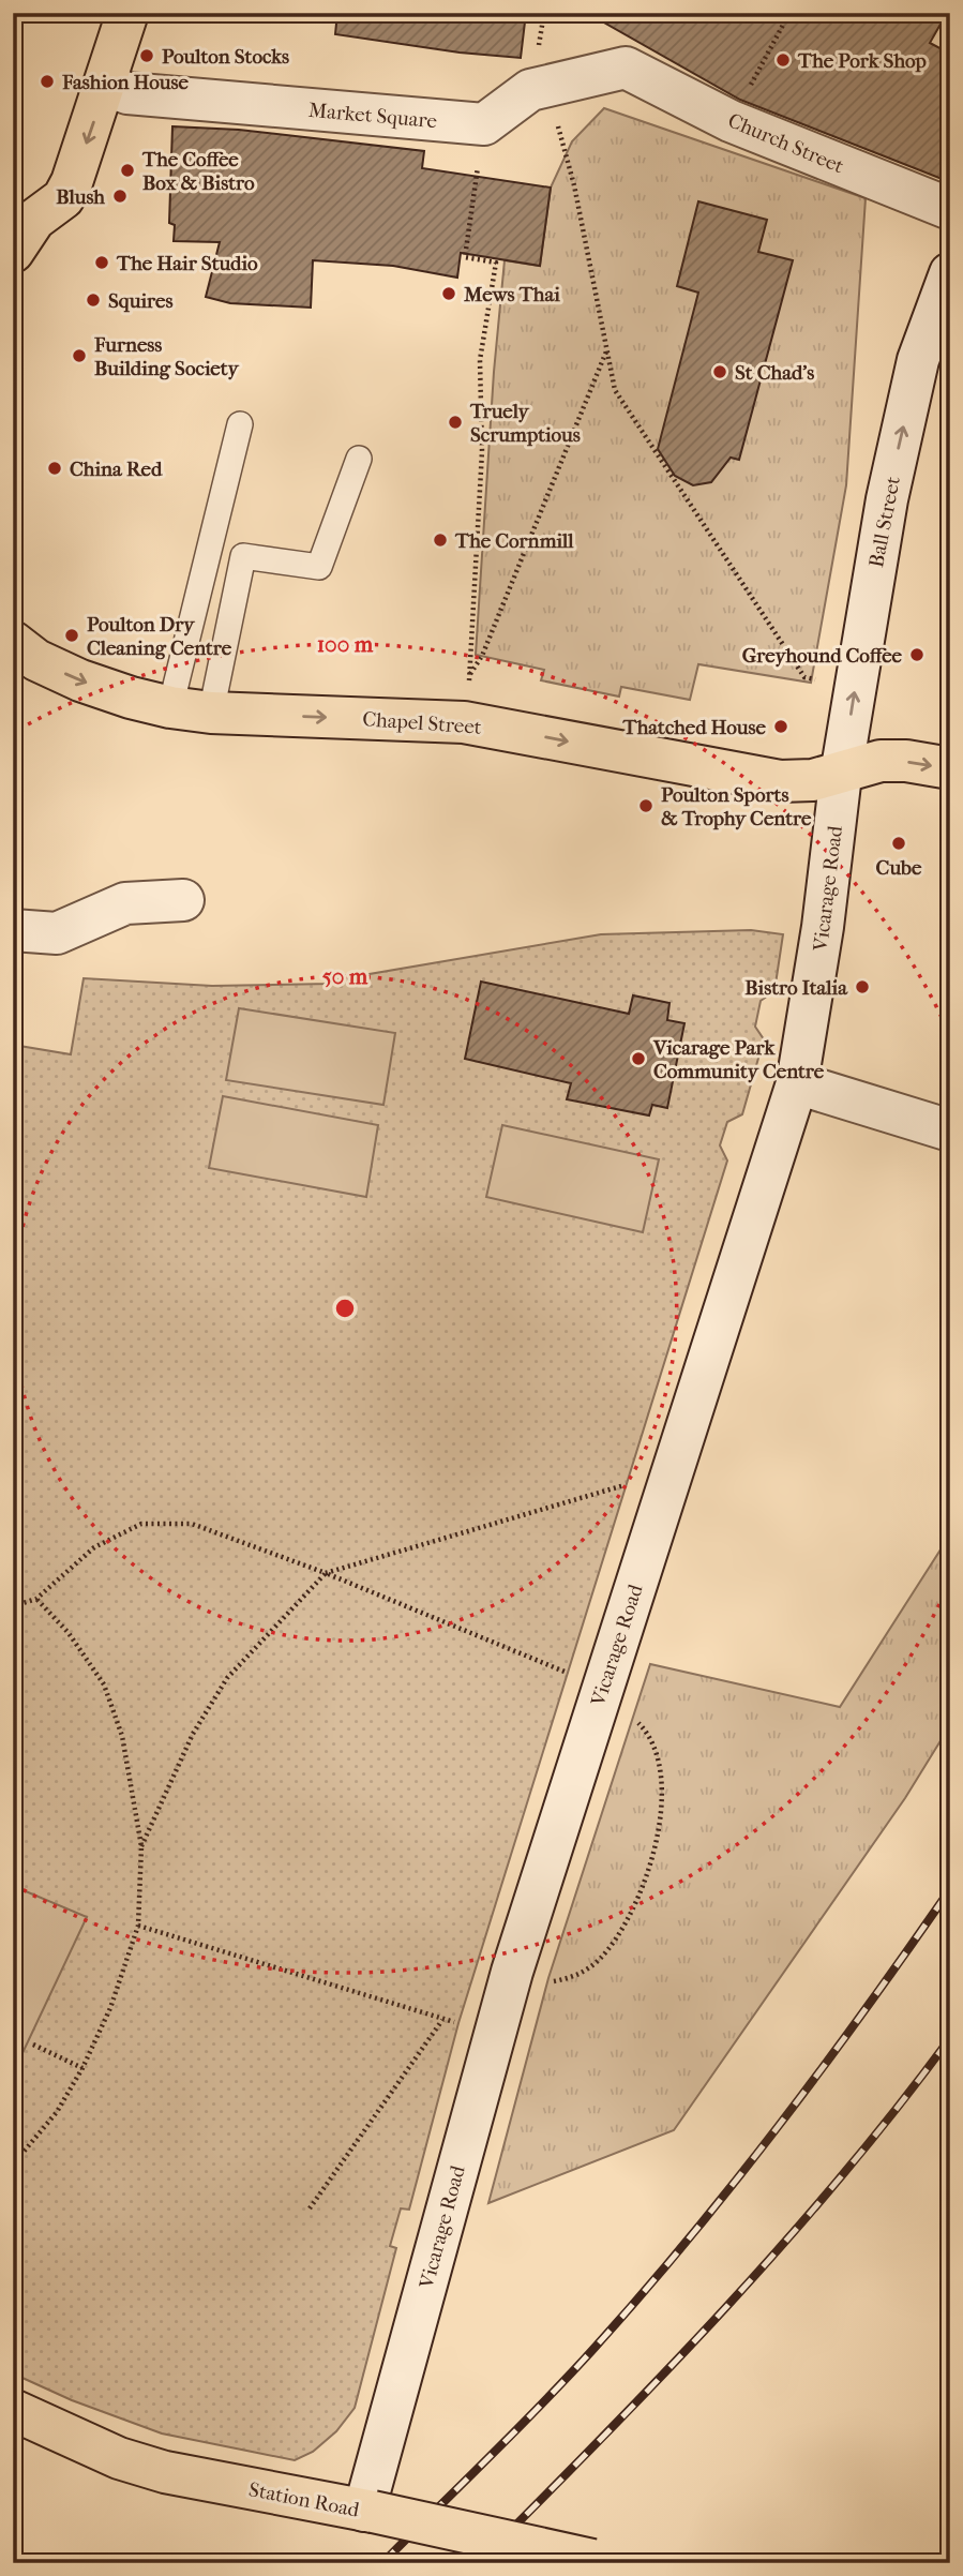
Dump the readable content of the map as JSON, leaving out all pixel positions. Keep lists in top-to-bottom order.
{
  "streets": {
    "main road": ["Chapel Street", "Station Road"],
    "street": [
      "Market Square",
      "Church Street",
      "Ball Street",
      "Vicarage Road"
    ]
  },
  "crossings": [
    ["Ball Street", "Chapel Street"],
    ["Ball Street", "Vicarage Road"],
    ["Chapel Street", "Vicarage Road"],
    ["Vicarage Road", "Station Road"]
  ],
  "one_way": ["Ball Street", "Chapel Street"],
  "places": [
    "Poulton Stocks",
    "The Pork Shop",
    "Fashion House",
    "The Coffee Box & Bistro",
    "Blush",
    "The Hair Studio",
    "Mews Thai",
    "Squires",
    "Furness Building Society",
    "St Chad's",
    "Truely Scrumptious",
    "China Red",
    "The Cornmill",
    "Poulton Dry Cleaning Centre",
    "Greyhound Coffee",
    "Thatched House",
    "Poulton Sports & Trophy Centre",
    "Cube",
    "Bistro Italia",
    "Vicarage Park Community Centre"
  ],
  "rings": ["100 m", "50 m"]
}
